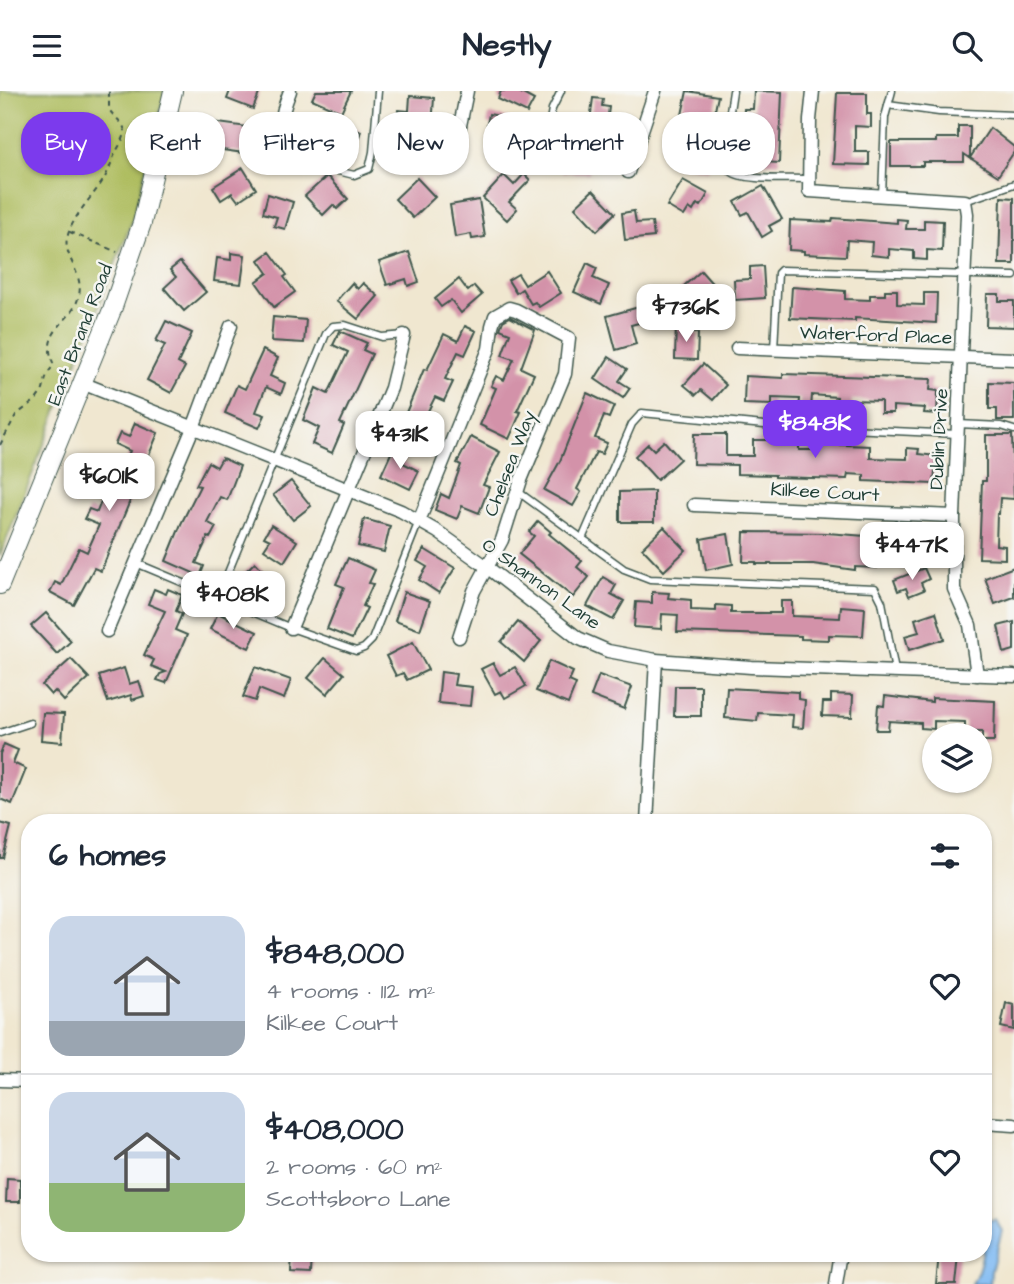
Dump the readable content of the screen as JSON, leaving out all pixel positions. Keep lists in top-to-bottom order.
{
  "streets": {
    "main road": ["East Brand Road"],
    "street": [
      "Waterford Place",
      "Dublin Drive",
      "Chelsea Way",
      "Kilkee Court",
      "O Shannon Lane"
    ]
  },
  "crossings": [
    ["East Brand Road", "O Shannon Lane"],
    ["Waterford Place", "Dublin Drive"],
    ["Dublin Drive", "Kilkee Court"],
    ["Dublin Drive", "O Shannon Lane"],
    ["Chelsea Way", "O Shannon Lane"]
  ],
  "page": {
    "header": "Nestly",
    "chip": [
      "Buy",
      "Rent",
      "Filters",
      "New",
      "Apartment",
      "House"
    ],
    "price": [
      "$736K",
      "$848K",
      "$431K",
      "$601K",
      "$447K",
      "$408K"
    ],
    "heading": "6 homes",
    "list": [
      {
        "name": "$848,000",
        "note": "4 rooms · 112 m² · Kilkee Court"
      },
      {
        "name": "$408,000",
        "note": "2 rooms · 60 m² · Scottsboro Lane"
      }
    ]
  }
}
